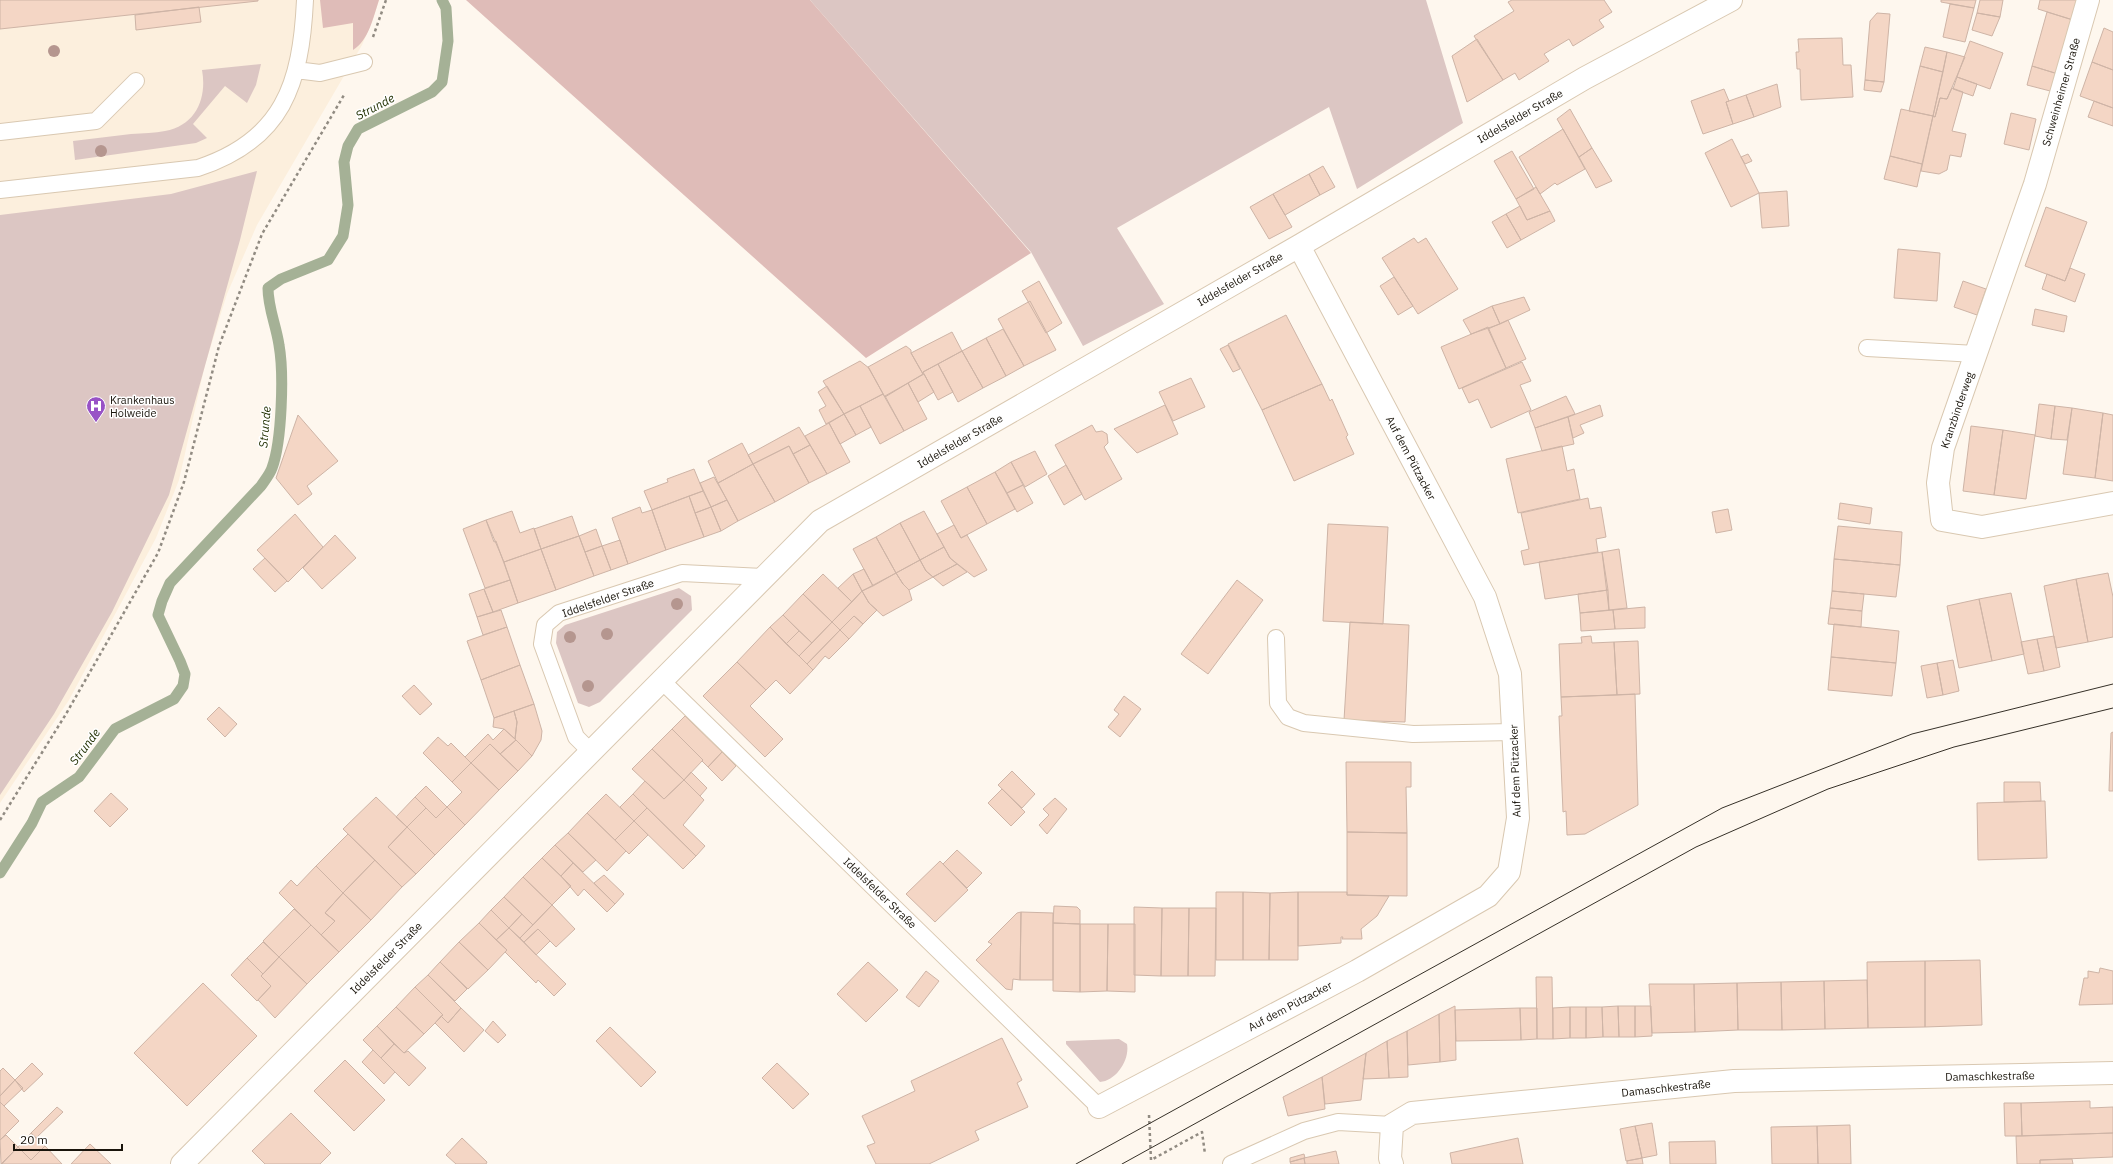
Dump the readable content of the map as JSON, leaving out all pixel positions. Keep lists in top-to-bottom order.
{
  "streets": {
    "street": [
      "Schweinheimer Straße",
      "Iddelsfelder Straße",
      "Kranzbinderweg",
      "Auf dem Pützacker",
      "Damaschkestraße"
    ]
  },
  "crossings": [
    ["Schweinheimer Straße", "Kranzbinderweg"],
    ["Iddelsfelder Straße", "Auf dem Pützacker"]
  ],
  "water": ["Strunde"],
  "places": {
    "hospital": ["Krankenhaus Holweide"]
  },
  "scale_bar": "20 m"
}
